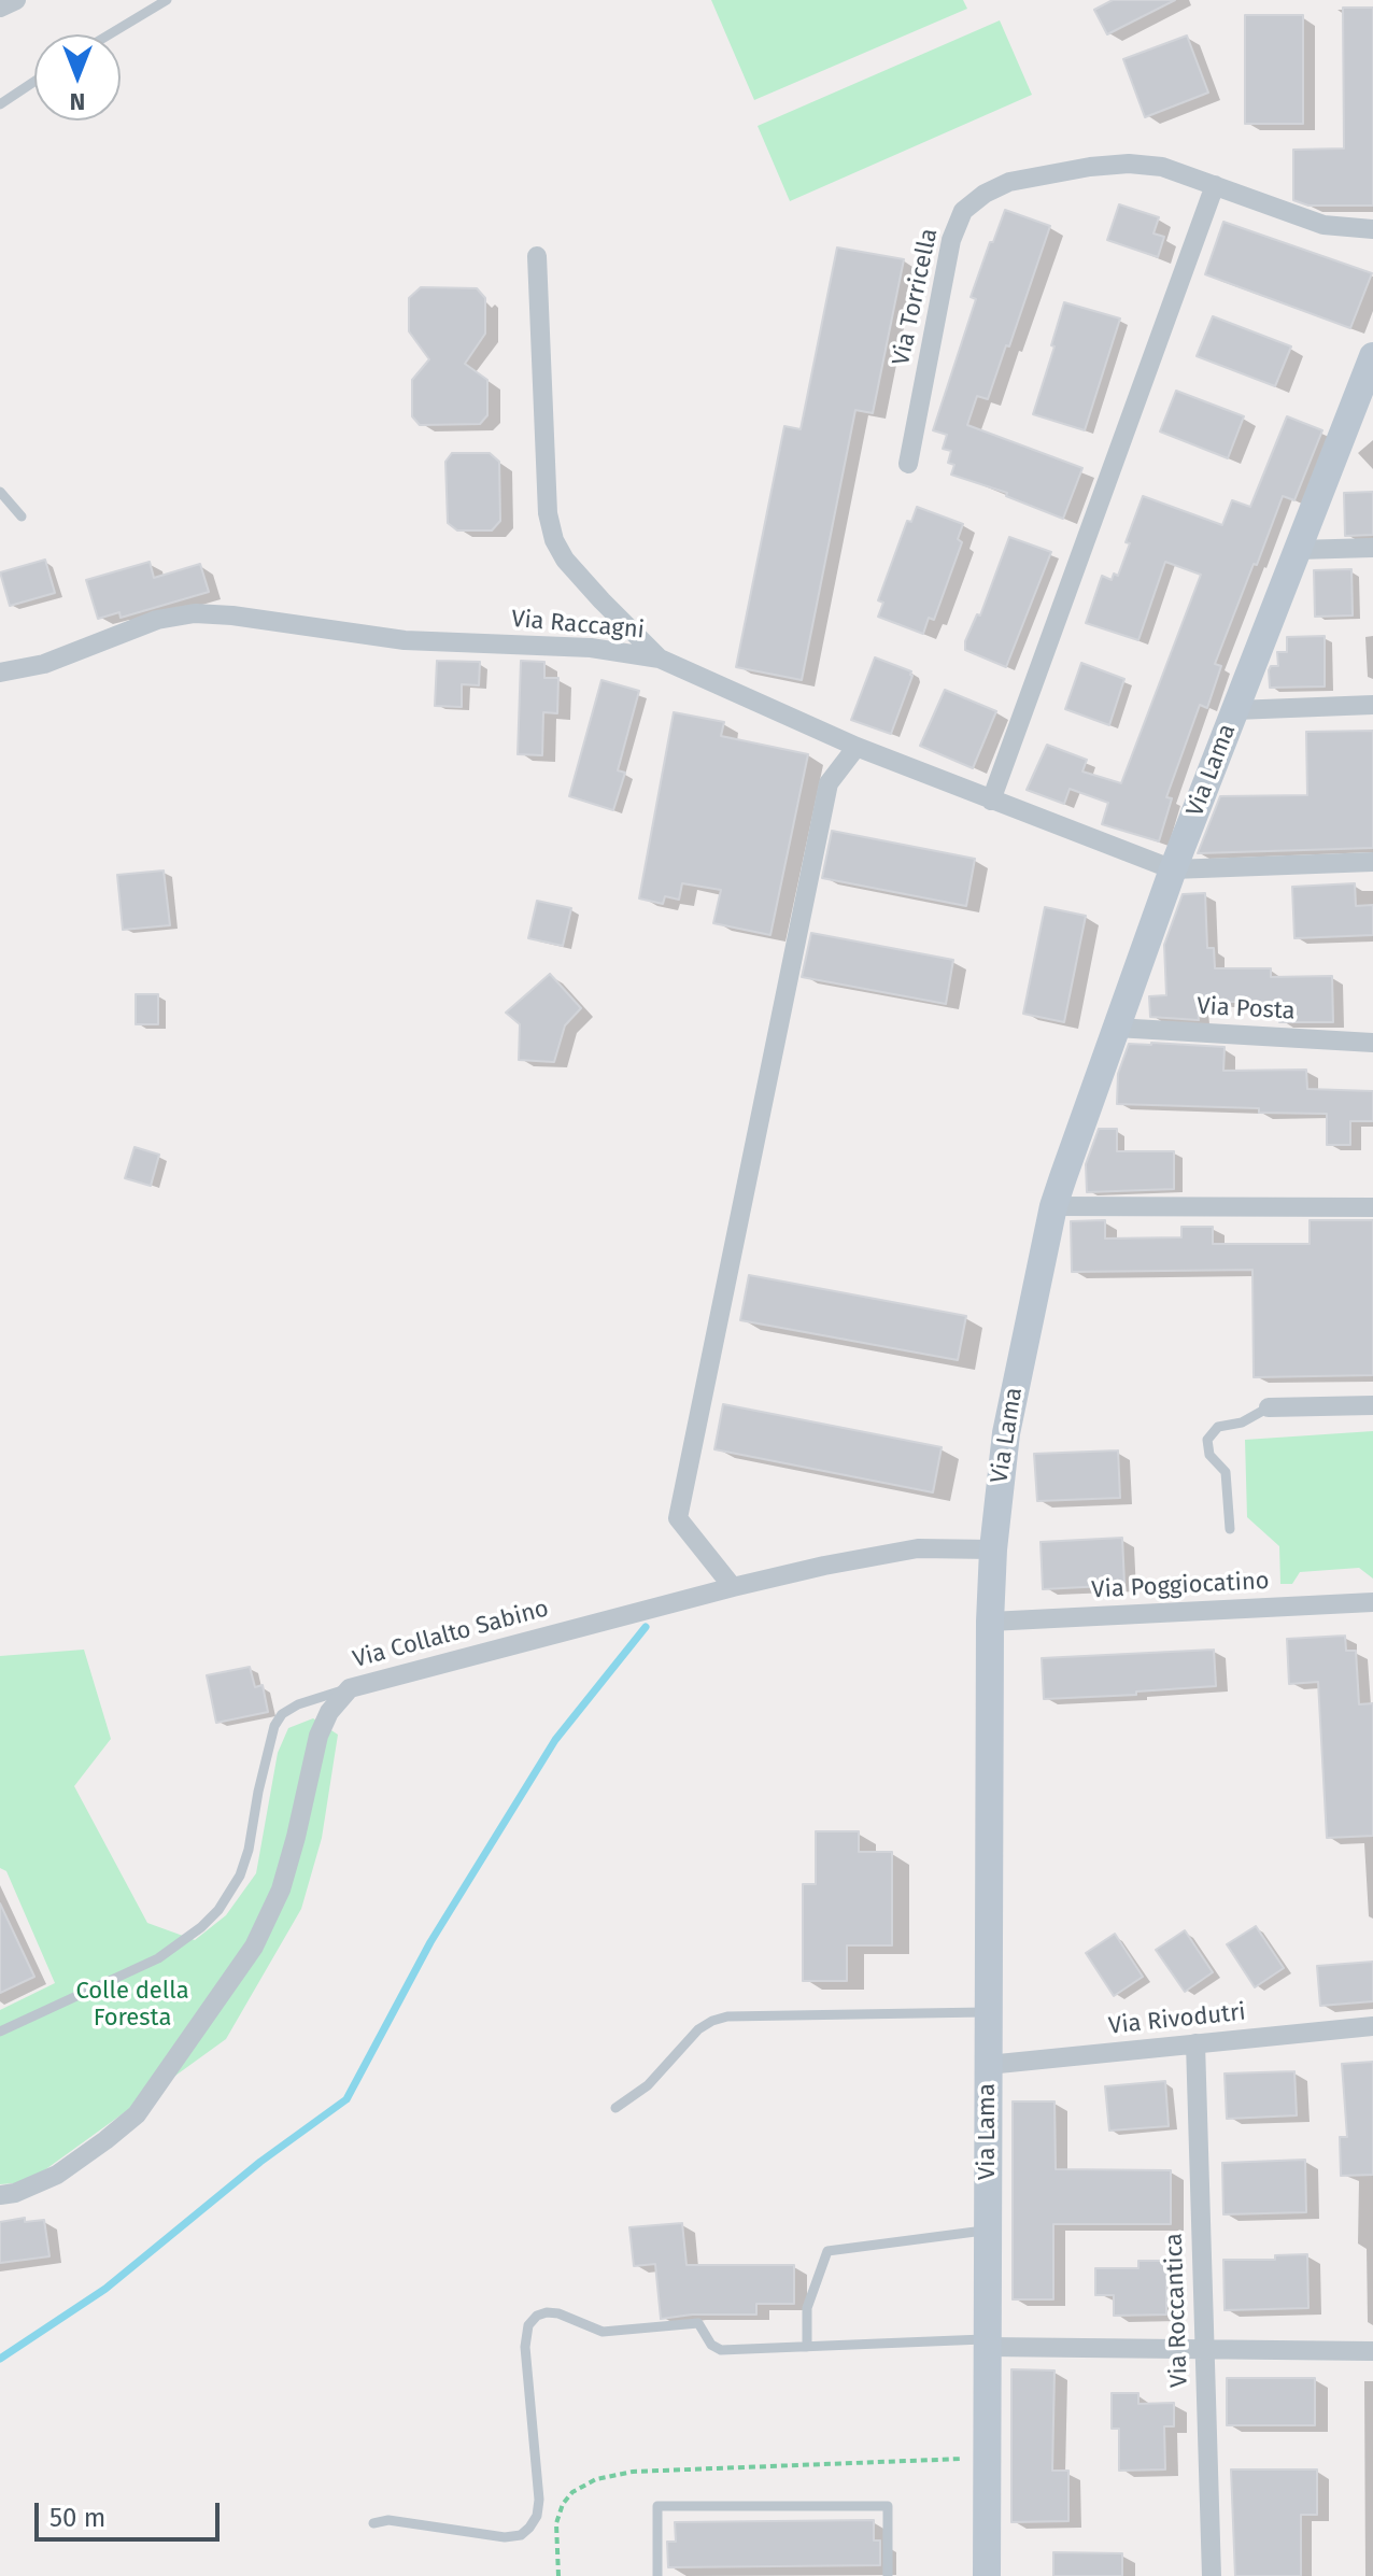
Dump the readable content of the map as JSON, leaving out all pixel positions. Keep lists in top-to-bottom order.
{
  "streets": {
    "main road": ["Via Lama"],
    "street": [
      "Via Torricella",
      "Via Raccagni",
      "Via Posta",
      "Via Poggiocatino",
      "Via Collalto Sabino",
      "Via Rivodutri",
      "Via Roccantica"
    ]
  },
  "crossings": [
    ["Via Raccagni", "Via Lama"],
    ["Via Lama", "Via Posta"],
    ["Via Lama", "Via Poggiocatino"],
    ["Via Lama", "Via Collalto Sabino"],
    ["Via Lama", "Via Rivodutri"],
    ["Via Rivodutri", "Via Roccantica"]
  ],
  "parks": ["Colle della Foresta"],
  "scale_bar": "50 m",
  "north": "bottom"
}
